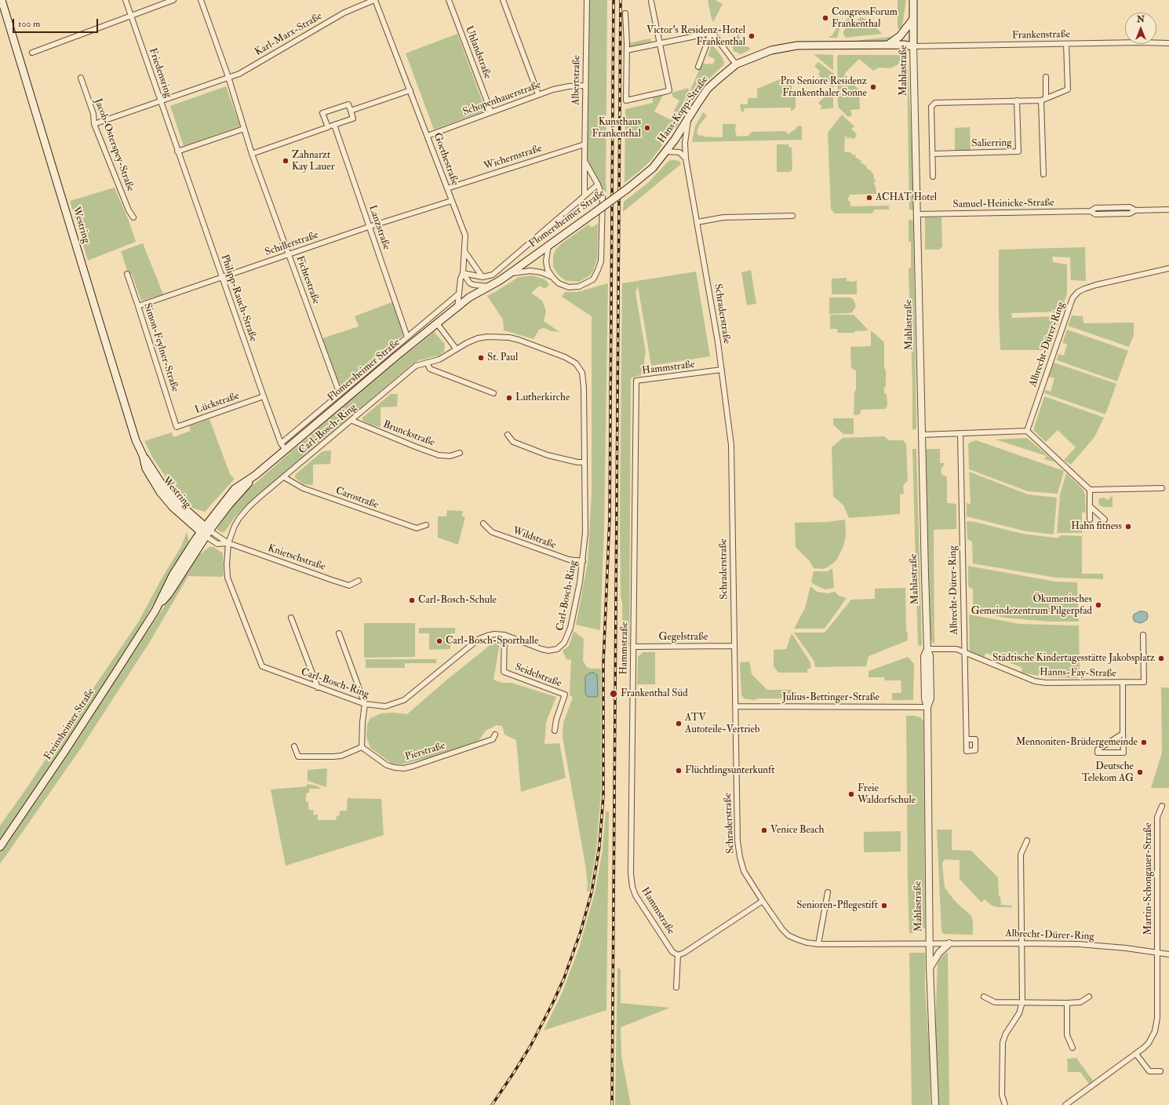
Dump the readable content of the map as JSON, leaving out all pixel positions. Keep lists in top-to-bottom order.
{
  "streets": {
    "main road": [
      "Mahlastraße",
      "Hans-Kopp-Straße",
      "Flomersheimer Straße",
      "Westring",
      "Freinsheimer Straße"
    ],
    "street": [
      "Karl-Marx-Straße",
      "Frankenstraße",
      "Uhlandstraße",
      "Friedensring",
      "Albertstraße",
      "Schopenhauerstraße",
      "Salierring",
      "Jacob-Osterspey-Straße",
      "Wichernstraße",
      "Goethestraße",
      "Samuel-Heinicke-Straße",
      "Lanzstraße",
      "Schillerstraße",
      "Fichtestraße",
      "Philipp-Rauch-Straße",
      "Schraderstraße",
      "Albrecht-Dürer-Ring",
      "Simon-Feylner-Straße",
      "Hammstraße",
      "Lückstraße",
      "Carl-Bosch-Ring",
      "Brunckstraße",
      "Carostraße",
      "Wildstraße",
      "Knietschstraße",
      "Gegelstraße",
      "Hanns-Fay-Straße",
      "Seidelstraße",
      "Julius-Bettinger-Straße",
      "Pierstraße",
      "Martin-Schongauer-Straße"
    ]
  },
  "crossings": [
    ["Karl-Marx-Straße", "Friedensring"],
    ["Karl-Marx-Straße", "Jacob-Osterspey-Straße"],
    ["Karl-Marx-Straße", "Goethestraße"],
    ["Karl-Marx-Straße", "Fichtestraße"],
    ["Frankenstraße", "Mahlastraße"],
    ["Frankenstraße", "Hans-Kopp-Straße"],
    ["Uhlandstraße", "Schopenhauerstraße"],
    ["Mahlastraße", "Hans-Kopp-Straße"],
    ["Mahlastraße", "Samuel-Heinicke-Straße"],
    ["Mahlastraße", "Schraderstraße"],
    ["Mahlastraße", "Albrecht-Dürer-Ring"],
    ["Mahlastraße", "Hanns-Fay-Straße"],
    ["Mahlastraße", "Julius-Bettinger-Straße"],
    ["Friedensring", "Philipp-Rauch-Straße"],
    ["Albertstraße", "Schopenhauerstraße"],
    ["Albertstraße", "Wichernstraße"],
    ["Albertstraße", "Flomersheimer Straße"],
    ["Schopenhauerstraße", "Goethestraße"],
    ["Hans-Kopp-Straße", "Flomersheimer Straße"],
    ["Hans-Kopp-Straße", "Schraderstraße"],
    ["Wichernstraße", "Goethestraße"],
    ["Goethestraße", "Flomersheimer Straße"],
    ["Goethestraße", "Schillerstraße"],
    ["Flomersheimer Straße", "Westring"],
    ["Flomersheimer Straße", "Lanzstraße"],
    ["Flomersheimer Straße", "Fichtestraße"],
    ["Flomersheimer Straße", "Philipp-Rauch-Straße"],
    ["Flomersheimer Straße", "Freinsheimer Straße"],
    ["Westring", "Freinsheimer Straße"],
    ["Lanzstraße", "Schillerstraße"],
    ["Schillerstraße", "Fichtestraße"],
    ["Schillerstraße", "Philipp-Rauch-Straße"],
    ["Schillerstraße", "Simon-Feylner-Straße"],
    ["Philipp-Rauch-Straße", "Lückstraße"],
    ["Schraderstraße", "Albrecht-Dürer-Ring"],
    ["Schraderstraße", "Hammstraße"],
    ["Schraderstraße", "Gegelstraße"],
    ["Schraderstraße", "Julius-Bettinger-Straße"],
    ["Albrecht-Dürer-Ring", "Hanns-Fay-Straße"],
    ["Albrecht-Dürer-Ring", "Martin-Schongauer-Straße"],
    ["Simon-Feylner-Straße", "Lückstraße"],
    ["Hammstraße", "Gegelstraße"],
    ["Carl-Bosch-Ring", "Brunckstraße"],
    ["Carl-Bosch-Ring", "Carostraße"],
    ["Carl-Bosch-Ring", "Wildstraße"],
    ["Carl-Bosch-Ring", "Knietschstraße"],
    ["Carl-Bosch-Ring", "Seidelstraße"]
  ],
  "places": [
    "CongressForum Frankenthal",
    "Victor's Residenz-Hotel Frankenthal",
    "Pro Seniore Residenz Frankenthaler Sonne",
    "Kunsthaus Frankenthal",
    "Zahnarzt Kay Lauer",
    "ACHAT Hotel",
    "St. Paul",
    "Lutherkirche",
    "Hahn fitness",
    "Carl-Bosch-Schule",
    "Ökumenisches Gemeindezentrum Pilgerpfad",
    "Carl-Bosch-Sporthalle",
    "Städtische Kindertagesstätte Jakobsplatz",
    "Frankenthal Süd",
    "ATV Autoteile-Vertrieb",
    "Mennoniten-Brüdergemeinde",
    "Flüchtlingsunterkunft",
    "Deutsche Telekom AG",
    "Freie Waldorfschule",
    "Venice Beach",
    "Senioren-Pflegestift"
  ],
  "scale_bar": "100 m",
  "north": "top"
}
